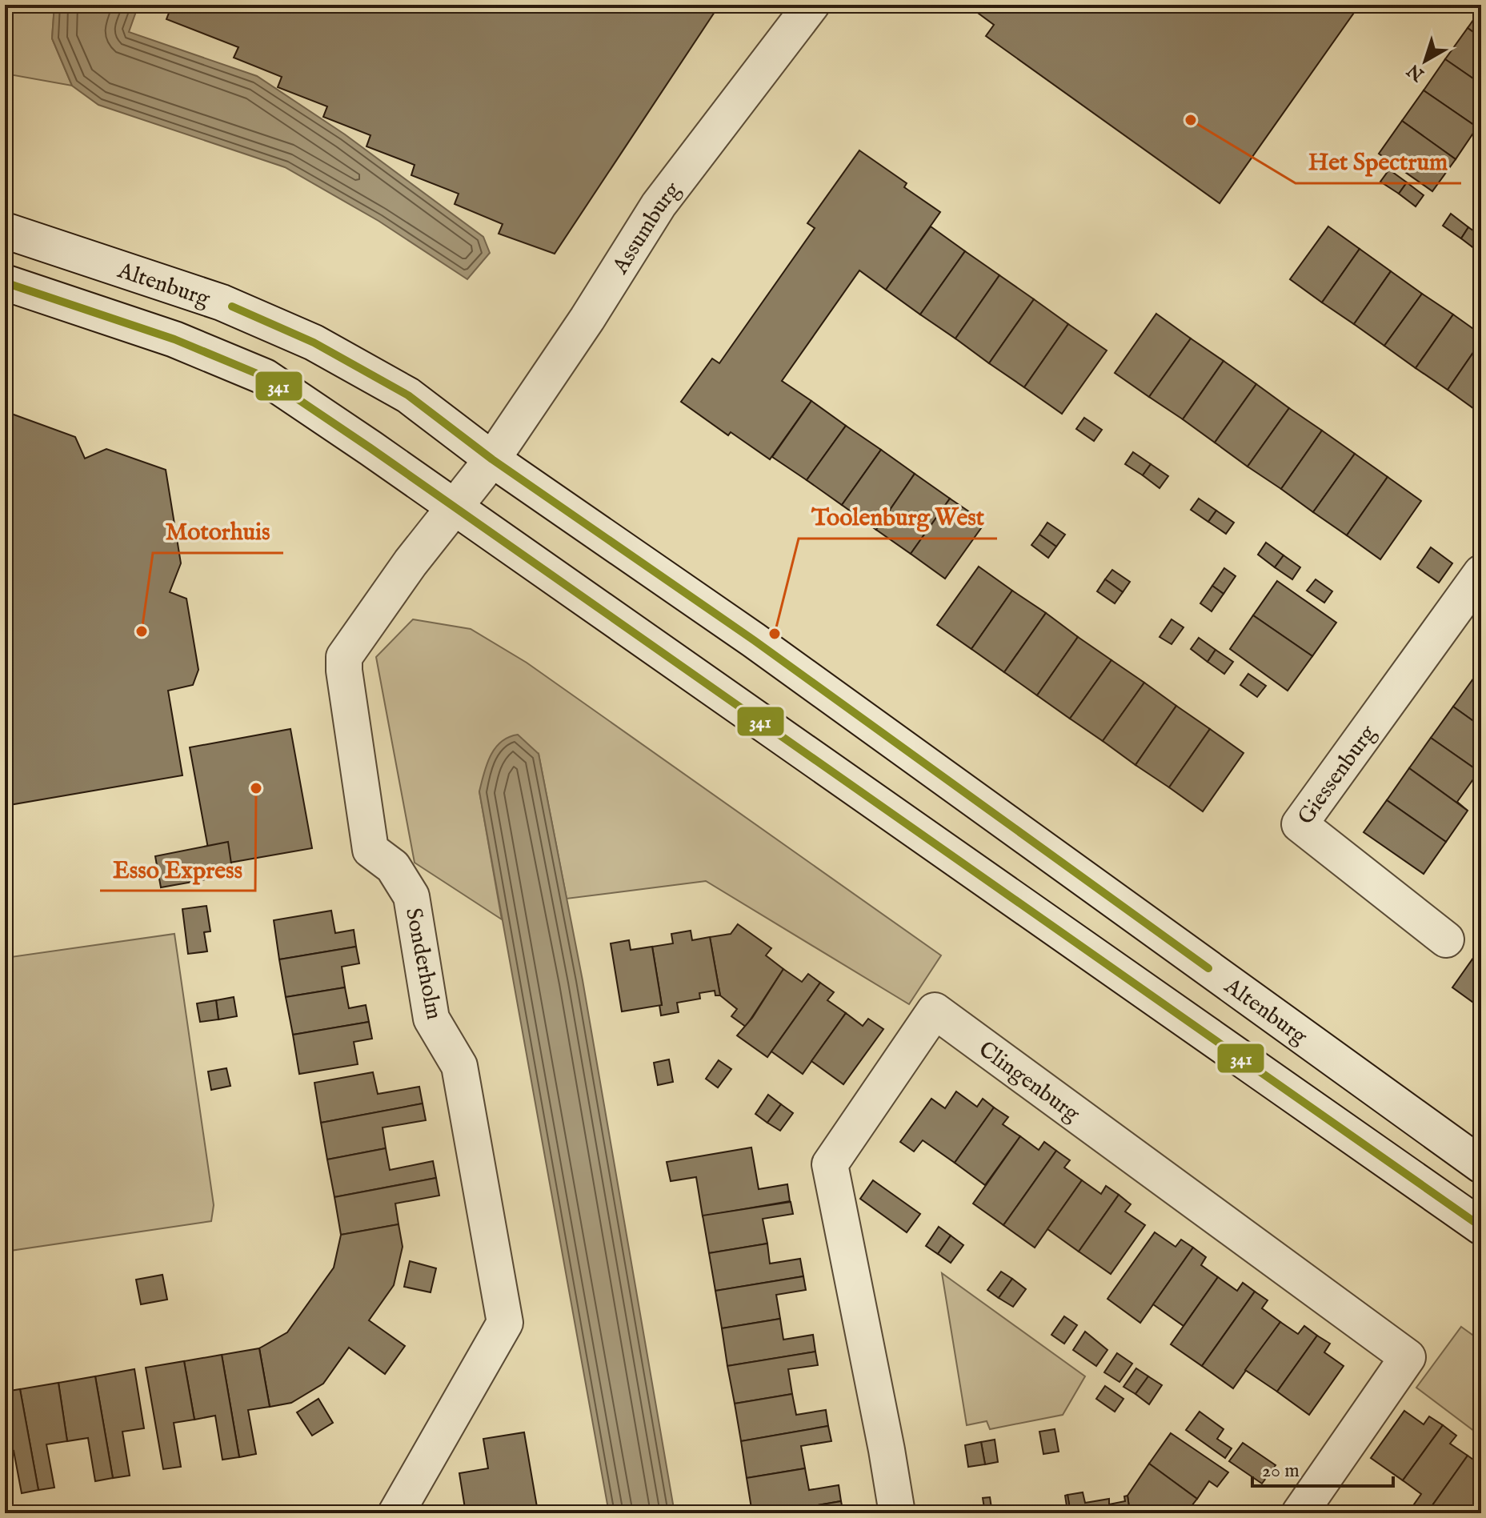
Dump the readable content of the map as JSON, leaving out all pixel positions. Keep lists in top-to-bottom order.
{
  "streets": {
    "street": [
      "Assumburg",
      "Altenburg",
      "Giessenburg",
      "Sonderholm",
      "Clingenburg"
    ]
  },
  "crossings": [
    ["Assumburg", "Altenburg"],
    ["Assumburg", "Sonderholm"]
  ],
  "places": [
    "Het Spectrum",
    "Motorhuis",
    "Toolenburg West",
    "Esso Express"
  ],
  "lines": ["transit line 341"],
  "scale_bar": "20 m",
  "north": "bottom left"
}
